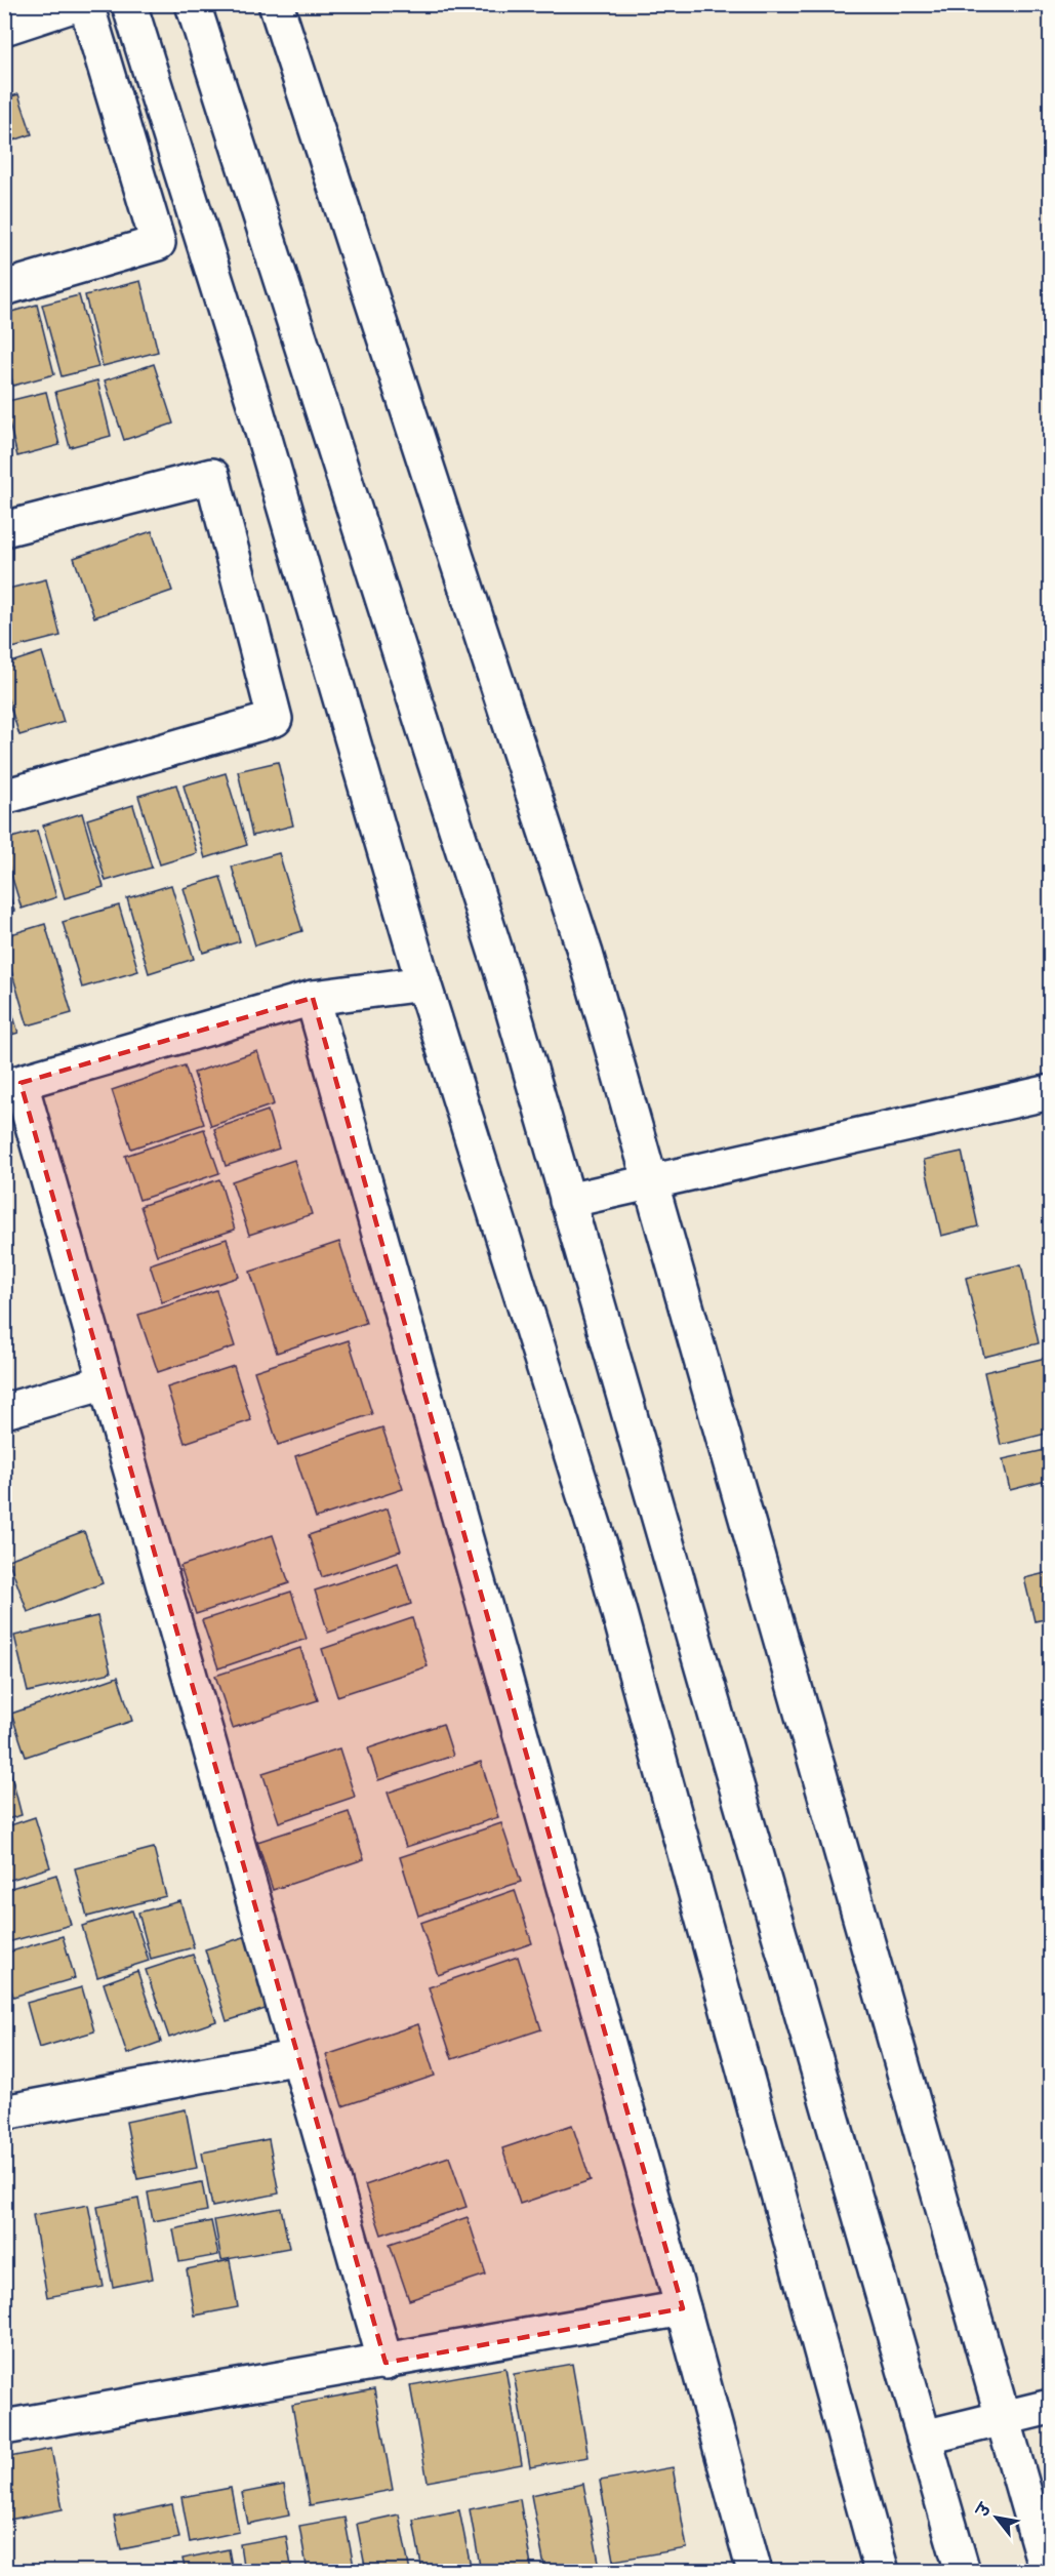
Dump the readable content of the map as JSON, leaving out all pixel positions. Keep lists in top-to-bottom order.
{
  "north": "top left"
}
